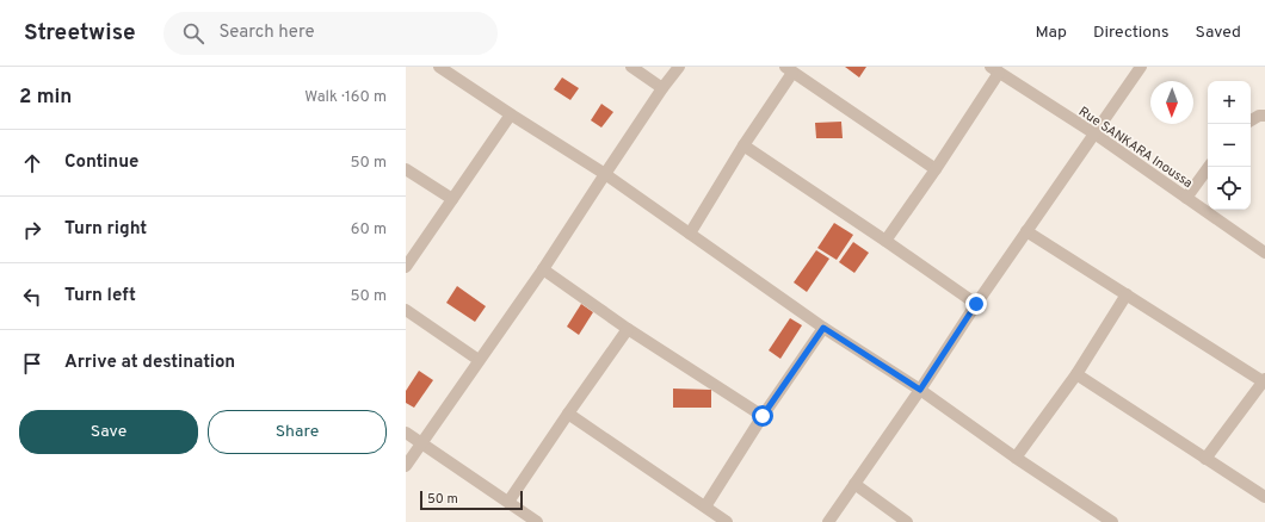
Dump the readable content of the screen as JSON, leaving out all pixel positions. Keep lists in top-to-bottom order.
{
  "streets": {
    "street": ["Rue SANKARA Inoussa"]
  },
  "scale_bar": "50 m",
  "north": "bottom",
  "page": {
    "header": "Streetwise",
    "search": "Search here",
    "nav": ["Map", "Directions", "Saved"],
    "heading": ["2 min", "Walk · 160 m"],
    "map_buttons": ["+", "−"],
    "list": [
      ["Continue", "50 m"],
      ["Turn right", "60 m"],
      ["Turn left", "50 m"],
      "Arrive at destination"
    ],
    "buttons": ["Save", "Share"],
    "scale": "50 m"
  }
}
